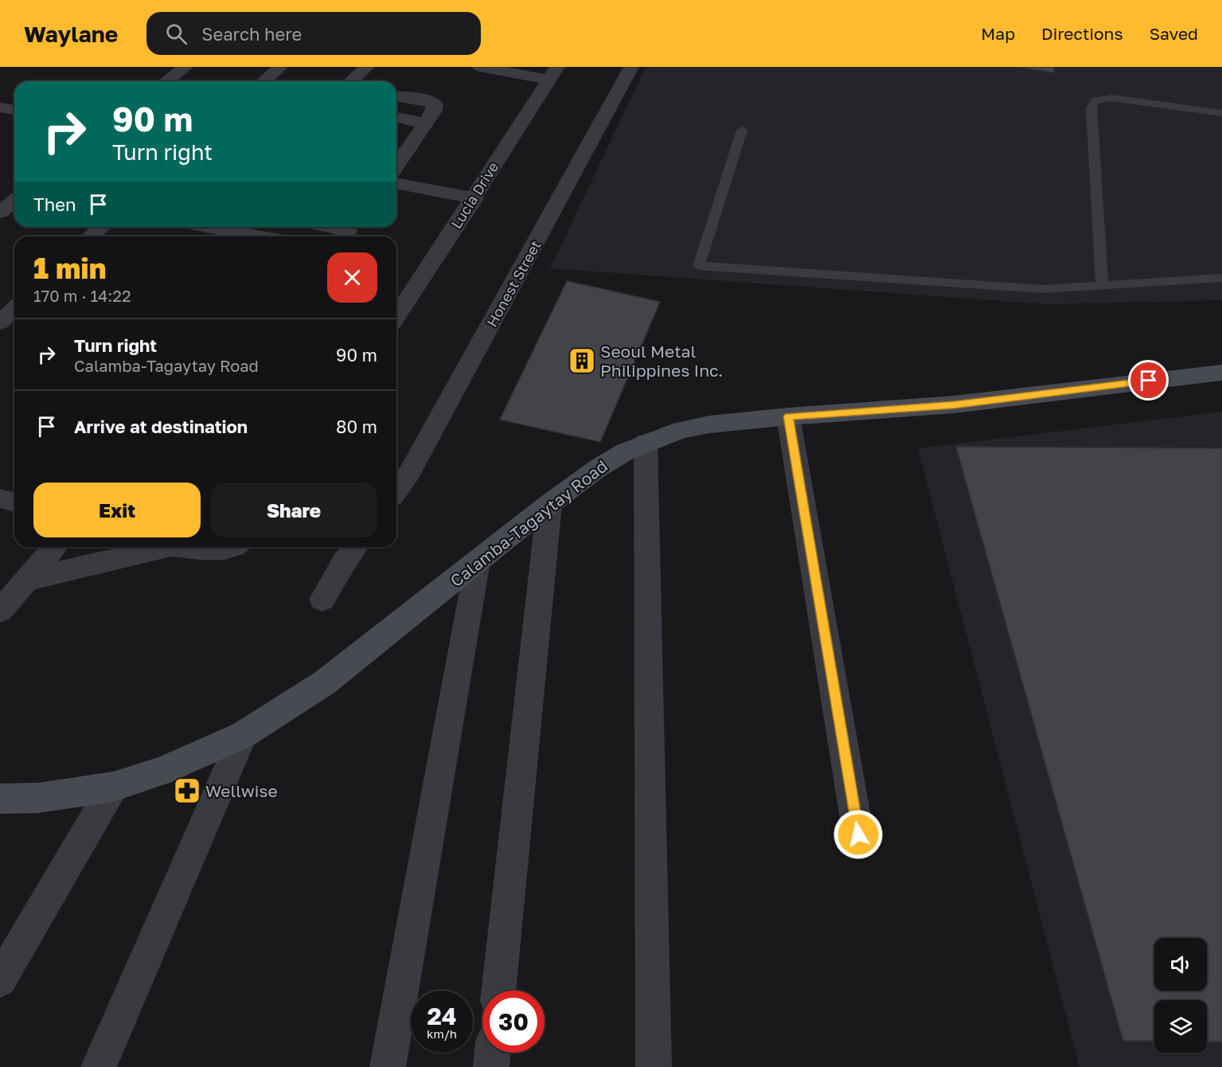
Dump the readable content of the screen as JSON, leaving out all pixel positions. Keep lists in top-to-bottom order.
{
  "streets": {
    "main road": ["Calamba-Tagaytay Road"],
    "street": ["Lucia Drive", "Honest Street"]
  },
  "places": {
    "building": ["Seoul Metal Philippines Inc."],
    "pharmacy": ["Wellwise"]
  },
  "page": {
    "header": "Waylane",
    "search": "Search here",
    "nav": ["Map", "Directions", "Saved"],
    "turn": ["90 m", "Turn right"],
    "then": "Then",
    "heading": ["1 min", "170 m · 14:22"],
    "list": [
      {
        "name": "Turn right",
        "note": "Calamba-Tagaytay Road",
        "value": "90 m"
      },
      {
        "name": "Arrive at destination",
        "value": "80 m"
      }
    ],
    "buttons": ["Exit", "Share"],
    "speed": "24 km/h",
    "limit": "30"
  }
}
